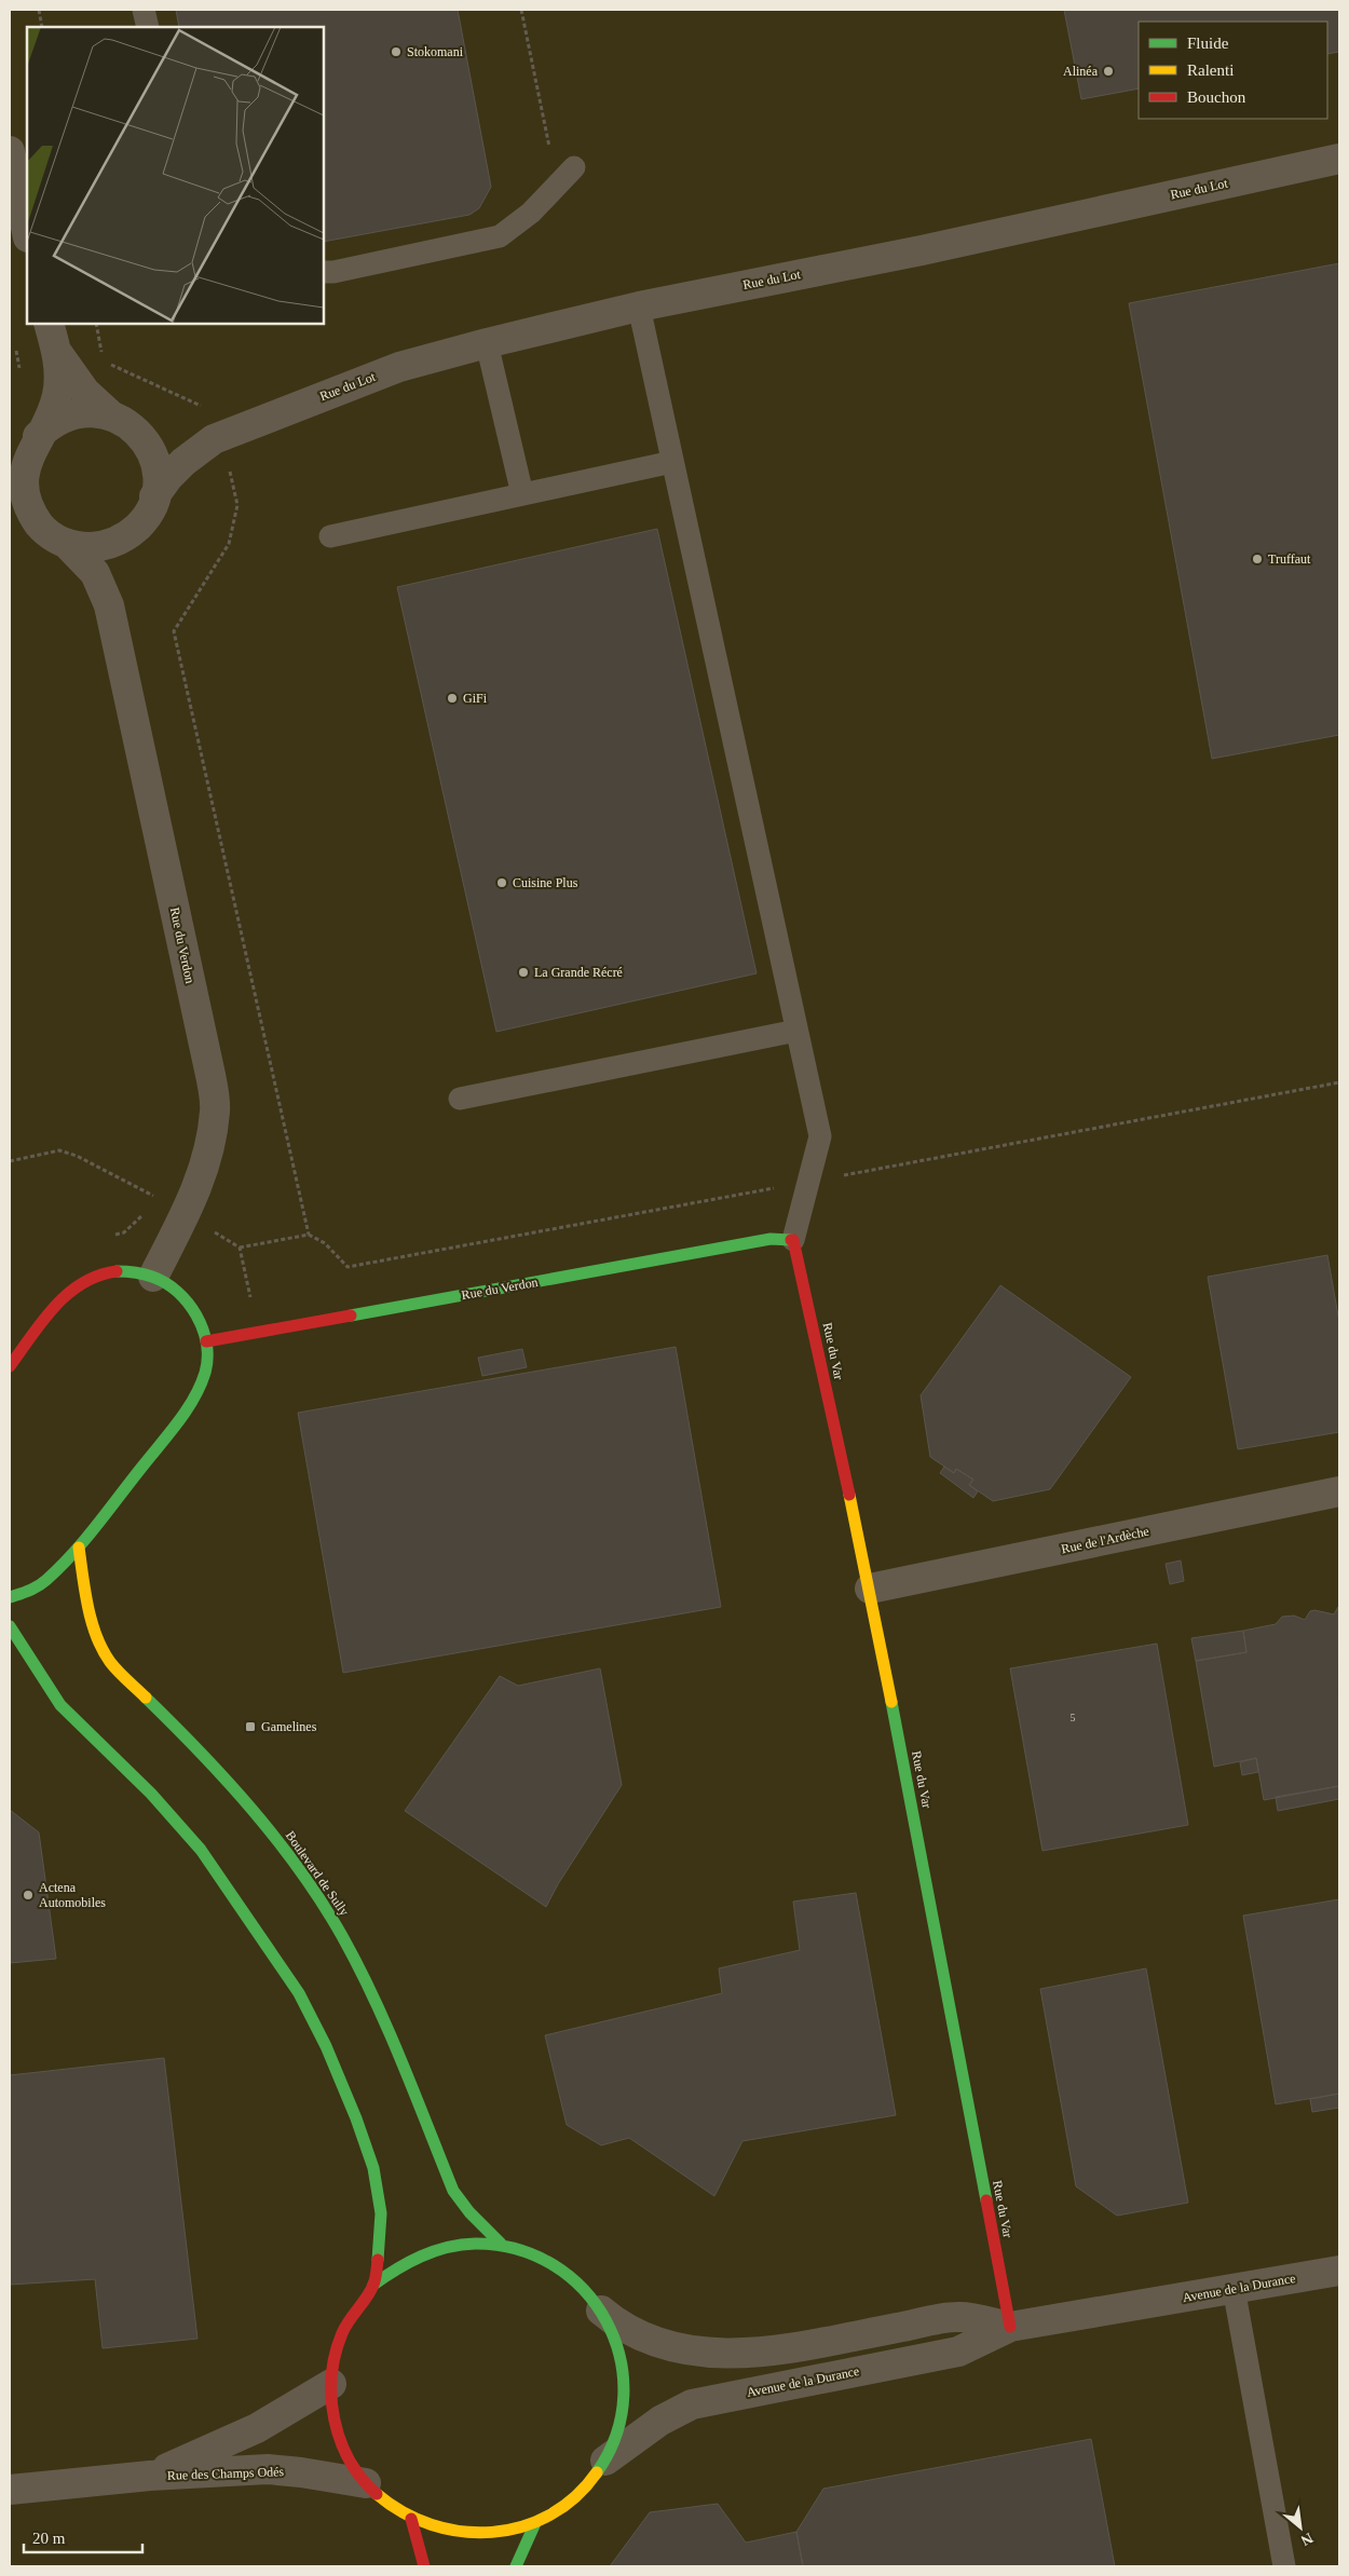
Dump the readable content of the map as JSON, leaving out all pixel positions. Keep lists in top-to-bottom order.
{
  "streets": {
    "main road": ["Rue du Verdon", "Rue du Var", "Boulevard de Sully"],
    "street": [
      "Rue du Lot",
      "Rue de l'Ardèche",
      "Avenue de la Durance",
      "Rue des Champs Odés"
    ]
  },
  "crossings": [
    ["Rue du Verdon", "Rue du Var"],
    ["Rue du Var", "Rue de l'Ardèche"],
    ["Rue du Var", "Avenue de la Durance"],
    ["Boulevard de Sully", "Avenue de la Durance"],
    ["Boulevard de Sully", "Rue des Champs Odés"]
  ],
  "places": {
    "other": [
      "Stokomani",
      "Alinéa",
      "Truffaut",
      "GiFi",
      "Cuisine Plus",
      "La Grande Récré",
      "Actena Automobiles"
    ],
    "transit": ["Gamelines"]
  },
  "house_numbers": ["5"],
  "legend": ["Fluide", "Ralenti", "Bouchon"],
  "scale_bar": "20 m",
  "north": "bottom right"
}
